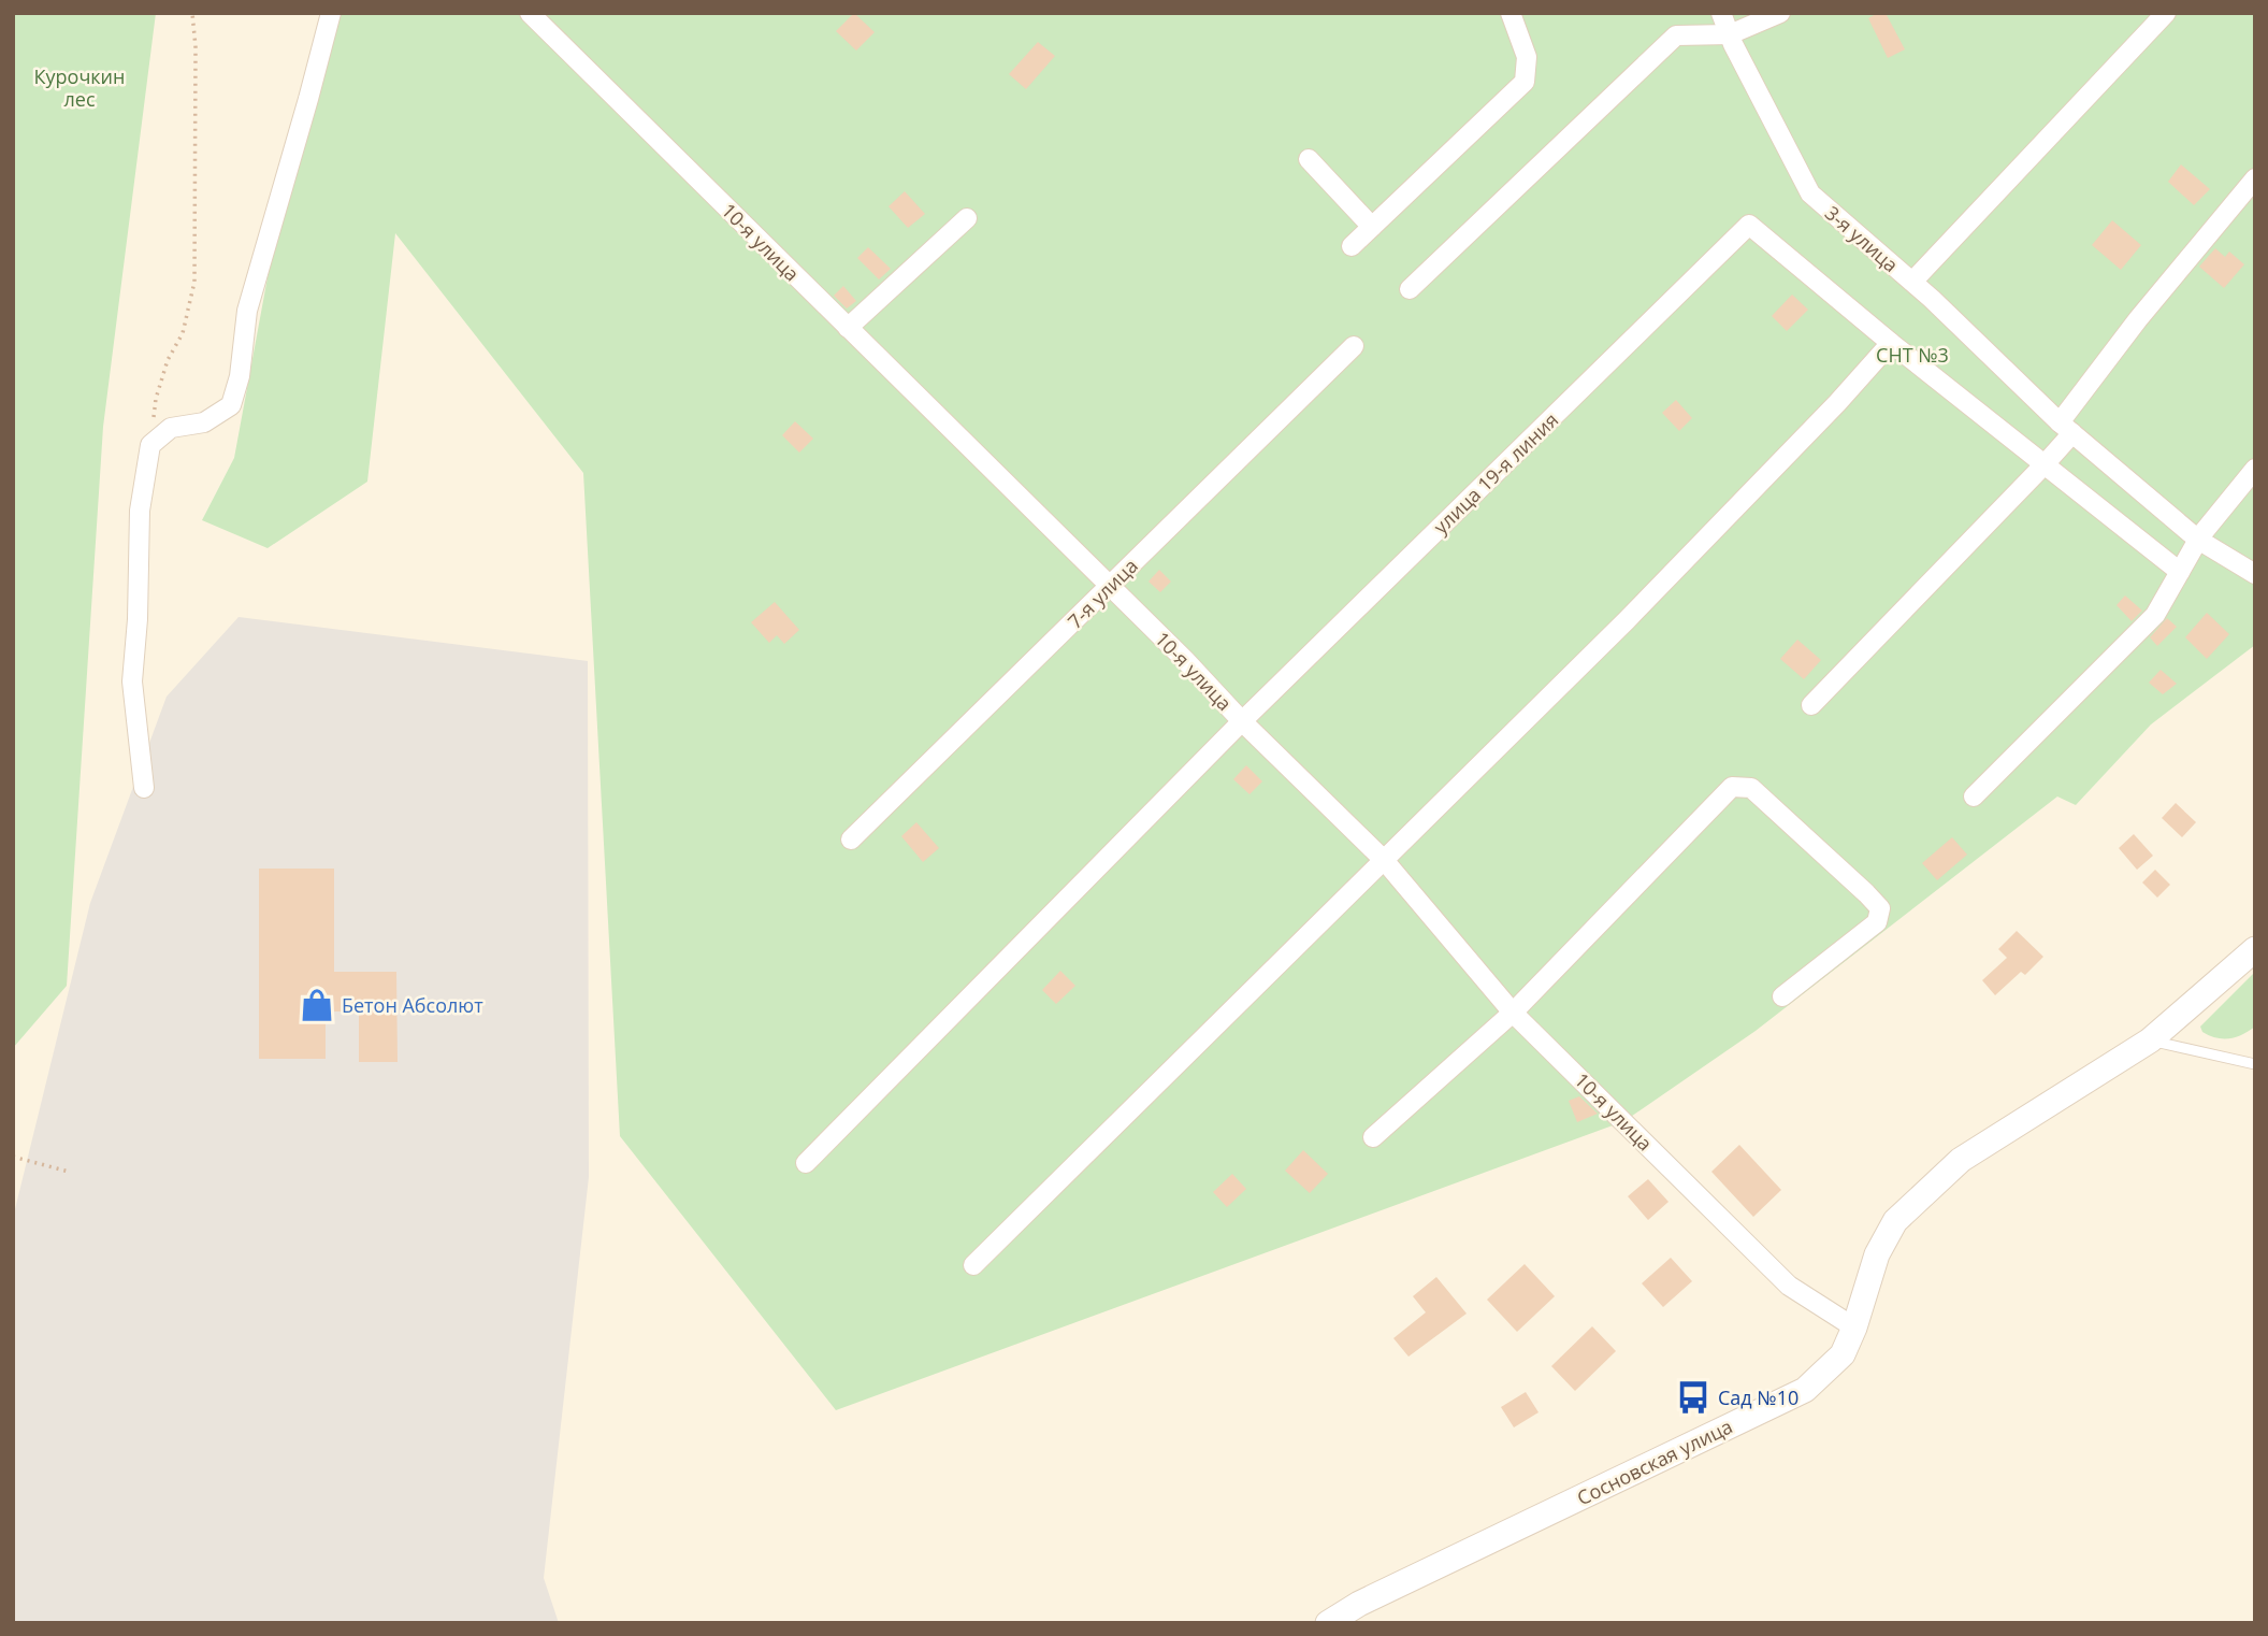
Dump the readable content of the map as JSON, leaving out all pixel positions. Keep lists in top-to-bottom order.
{
  "streets": {
    "street": [
      "3-я улица",
      "10-я улица",
      "улица 19-я линия",
      "7-я улица",
      "Сосновская улица"
    ]
  },
  "crossings": [
    ["10-я улица", "улица 19-я линия"],
    ["10-я улица", "7-я улица"],
    ["10-я улица", "Сосновская улица"]
  ],
  "parks": ["Курочкин лес", "СНТ №3"],
  "places": {
    "shop": ["Бетон Абсолют"],
    "bus stop": ["Сад №10"]
  }
}
